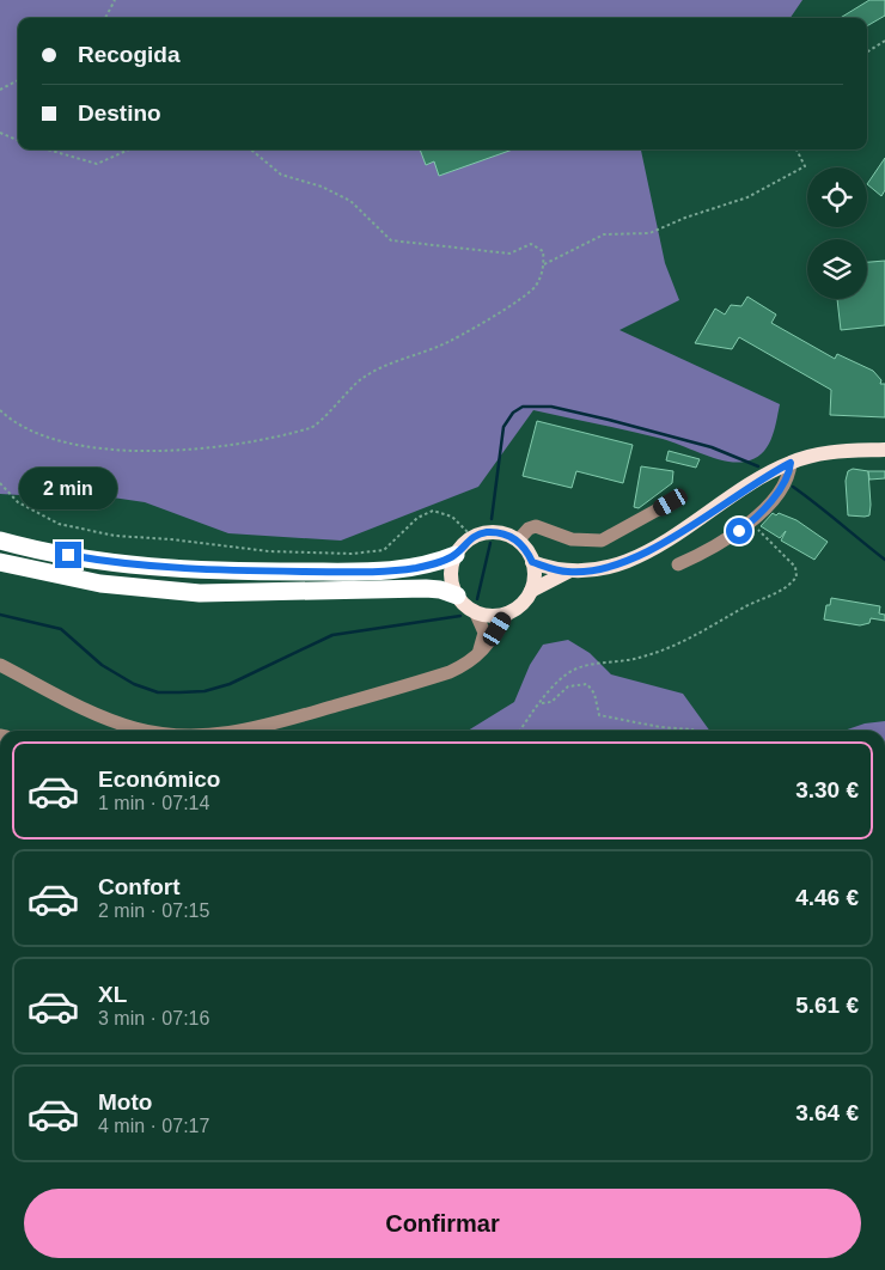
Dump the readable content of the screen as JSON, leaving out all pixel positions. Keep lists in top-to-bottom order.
{
  "page": {
    "banner": ["Recogida", "Destino"],
    "bubble": "2 min",
    "list": [
      {
        "name": "Económico",
        "note": "1 min · 07:14",
        "value": "3.30 €"
      },
      {
        "name": "Confort",
        "note": "2 min · 07:15",
        "value": "4.46 €"
      },
      {
        "name": "XL",
        "note": "3 min · 07:16",
        "value": "5.61 €"
      },
      {
        "name": "Moto",
        "note": "4 min · 07:17",
        "value": "3.64 €"
      }
    ],
    "buttons": "Confirmar"
  }
}
